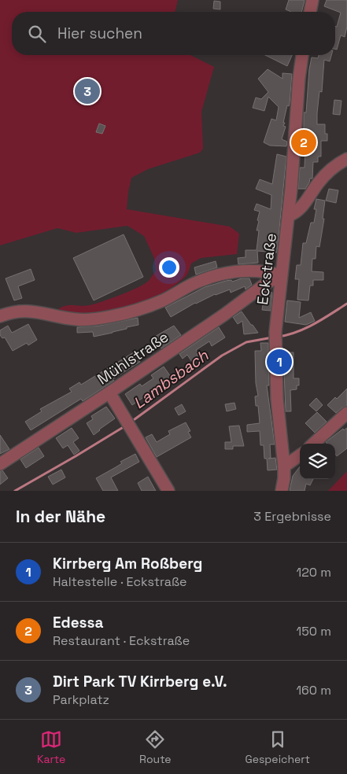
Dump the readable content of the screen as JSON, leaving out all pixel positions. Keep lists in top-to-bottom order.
{
  "streets": {
    "street": ["Eckstraße", "Mühlstraße"]
  },
  "crossings": [
    ["Eckstraße", "Mühlstraße"]
  ],
  "water": ["Lambsbach"],
  "page": {
    "search": "Hier suchen",
    "pins": ["3", "2", "1"],
    "heading": ["In der Nähe", "3 Ergebnisse"],
    "list": [
      {
        "mark": "1",
        "name": "Kirrberg Am Roßberg",
        "note": "Haltestelle · Eckstraße",
        "value": "120 m"
      },
      {
        "mark": "2",
        "name": "Edessa",
        "note": "Restaurant · Eckstraße",
        "value": "150 m"
      },
      {
        "mark": "3",
        "name": "Dirt Park TV Kirrberg e.V.",
        "note": "Parkplatz",
        "value": "160 m"
      }
    ],
    "nav": ["Karte", "Route", "Gespeichert"]
  }
}
